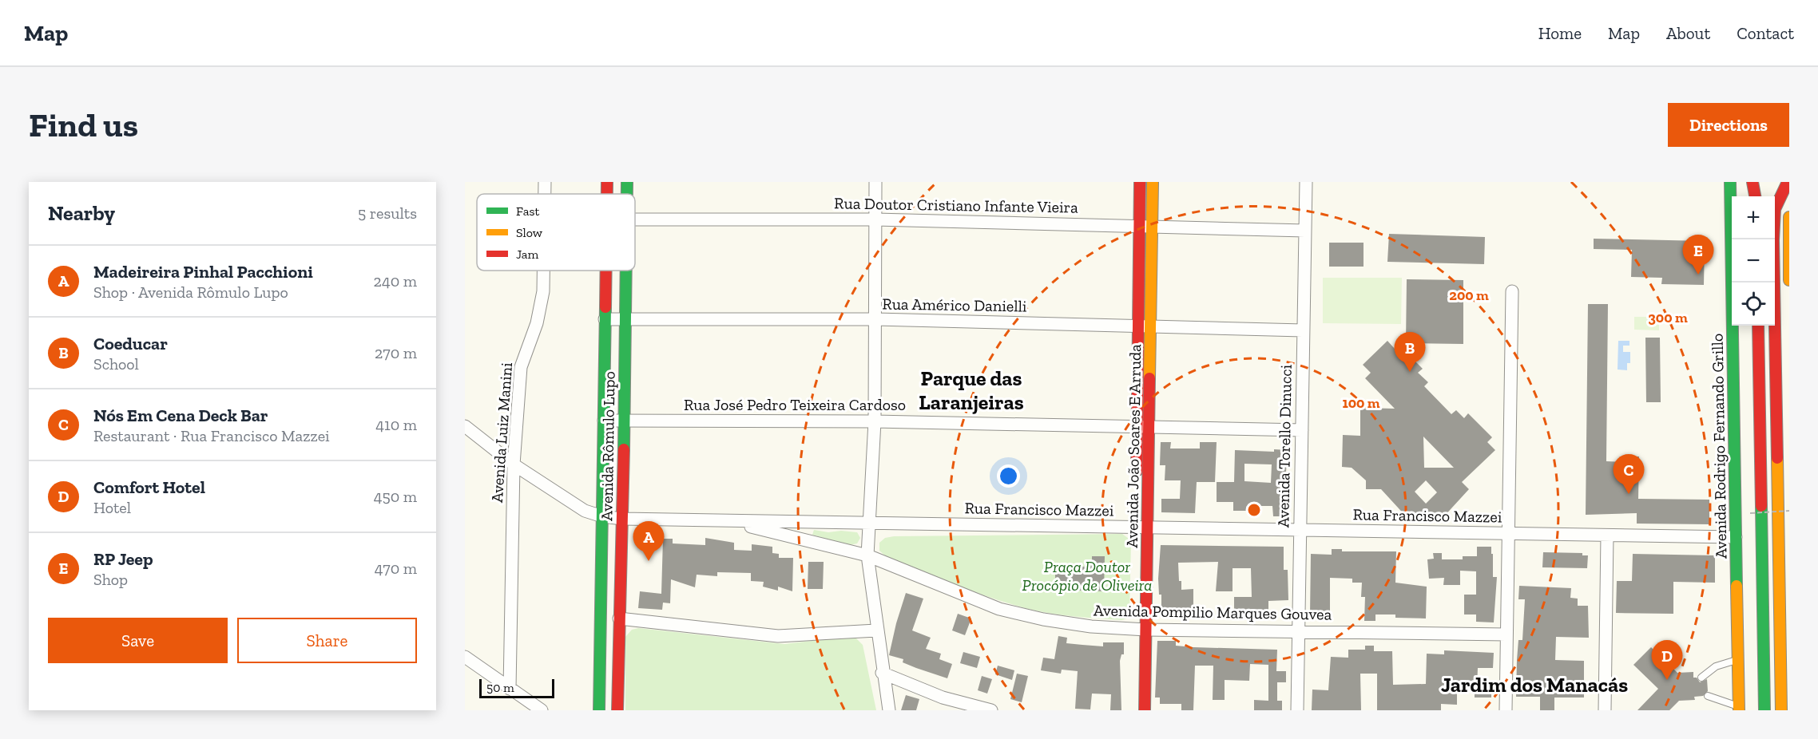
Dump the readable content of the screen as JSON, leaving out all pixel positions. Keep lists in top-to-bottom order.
{
  "streets": {
    "street": [
      "Rua Doutor Cristiano Infante Vieira",
      "Rua Américo Danielli",
      "Rua José Pedro Teixeira Cardoso",
      "Avenida Luiz Manini",
      "Avenida Rômulo Lupo",
      "Avenida João Soares E Arruda",
      "Avenida Torello Dinucci",
      "Avenida Rodrigo Fernando Grillo",
      "Rua Francisco Mazzei",
      "Avenida Pompilio Marques Gouvea"
    ]
  },
  "crossings": [
    ["Rua Doutor Cristiano Infante Vieira", "Avenida João Soares E Arruda"],
    ["Rua Doutor Cristiano Infante Vieira", "Avenida Torello Dinucci"],
    ["Rua Américo Danielli", "Avenida Rômulo Lupo"],
    ["Rua Américo Danielli", "Avenida João Soares E Arruda"],
    ["Rua Américo Danielli", "Avenida Torello Dinucci"],
    ["Rua José Pedro Teixeira Cardoso", "Avenida Rômulo Lupo"],
    ["Rua José Pedro Teixeira Cardoso", "Avenida João Soares E Arruda"],
    ["Rua José Pedro Teixeira Cardoso", "Avenida Torello Dinucci"],
    ["Avenida Luiz Manini", "Rua Francisco Mazzei"],
    ["Avenida Rômulo Lupo", "Rua Francisco Mazzei"],
    ["Avenida João Soares E Arruda", "Rua Francisco Mazzei"],
    ["Avenida João Soares E Arruda", "Avenida Pompilio Marques Gouvea"],
    ["Avenida Torello Dinucci", "Rua Francisco Mazzei"],
    ["Avenida Torello Dinucci", "Avenida Pompilio Marques Gouvea"],
    ["Avenida Rodrigo Fernando Grillo", "Rua Francisco Mazzei"],
    ["Rua Francisco Mazzei", "Avenida Pompilio Marques Gouvea"]
  ],
  "districts": ["Parque das Laranjeiras", "Jardim dos Manacás"],
  "parks": ["Praça Doutor Procópio de Oliveira"],
  "legend": ["Fast", "Slow", "Jam"],
  "scale_bar": "50 m",
  "page": {
    "header": "Map",
    "nav": [
      "Home",
      "Map",
      "About",
      "Contact"
    ],
    "buttons": [
      "Directions",
      ["Save", "Share"]
    ],
    "title": "Find us",
    "heading": ["Nearby", "5 results"],
    "map_buttons": ["+", "−"],
    "pins": [
      "E",
      "B",
      "C",
      "A",
      "D"
    ],
    "list": [
      {
        "mark": "A",
        "name": "Madeireira Pinhal Pacchioni",
        "note": "Shop · Avenida Rômulo Lupo",
        "value": "240 m"
      },
      {
        "mark": "B",
        "name": "Coeducar",
        "note": "School",
        "value": "270 m"
      },
      {
        "mark": "C",
        "name": "Nós Em Cena Deck Bar",
        "note": "Restaurant · Rua Francisco Mazzei",
        "value": "410 m"
      },
      {
        "mark": "D",
        "name": "Comfort Hotel",
        "note": "Hotel",
        "value": "450 m"
      },
      {
        "mark": "E",
        "name": "RP Jeep",
        "note": "Shop",
        "value": "470 m"
      }
    ],
    "scale": "50 m"
  },
  "rings": ["200 m", "300 m", "100 m"]
}
